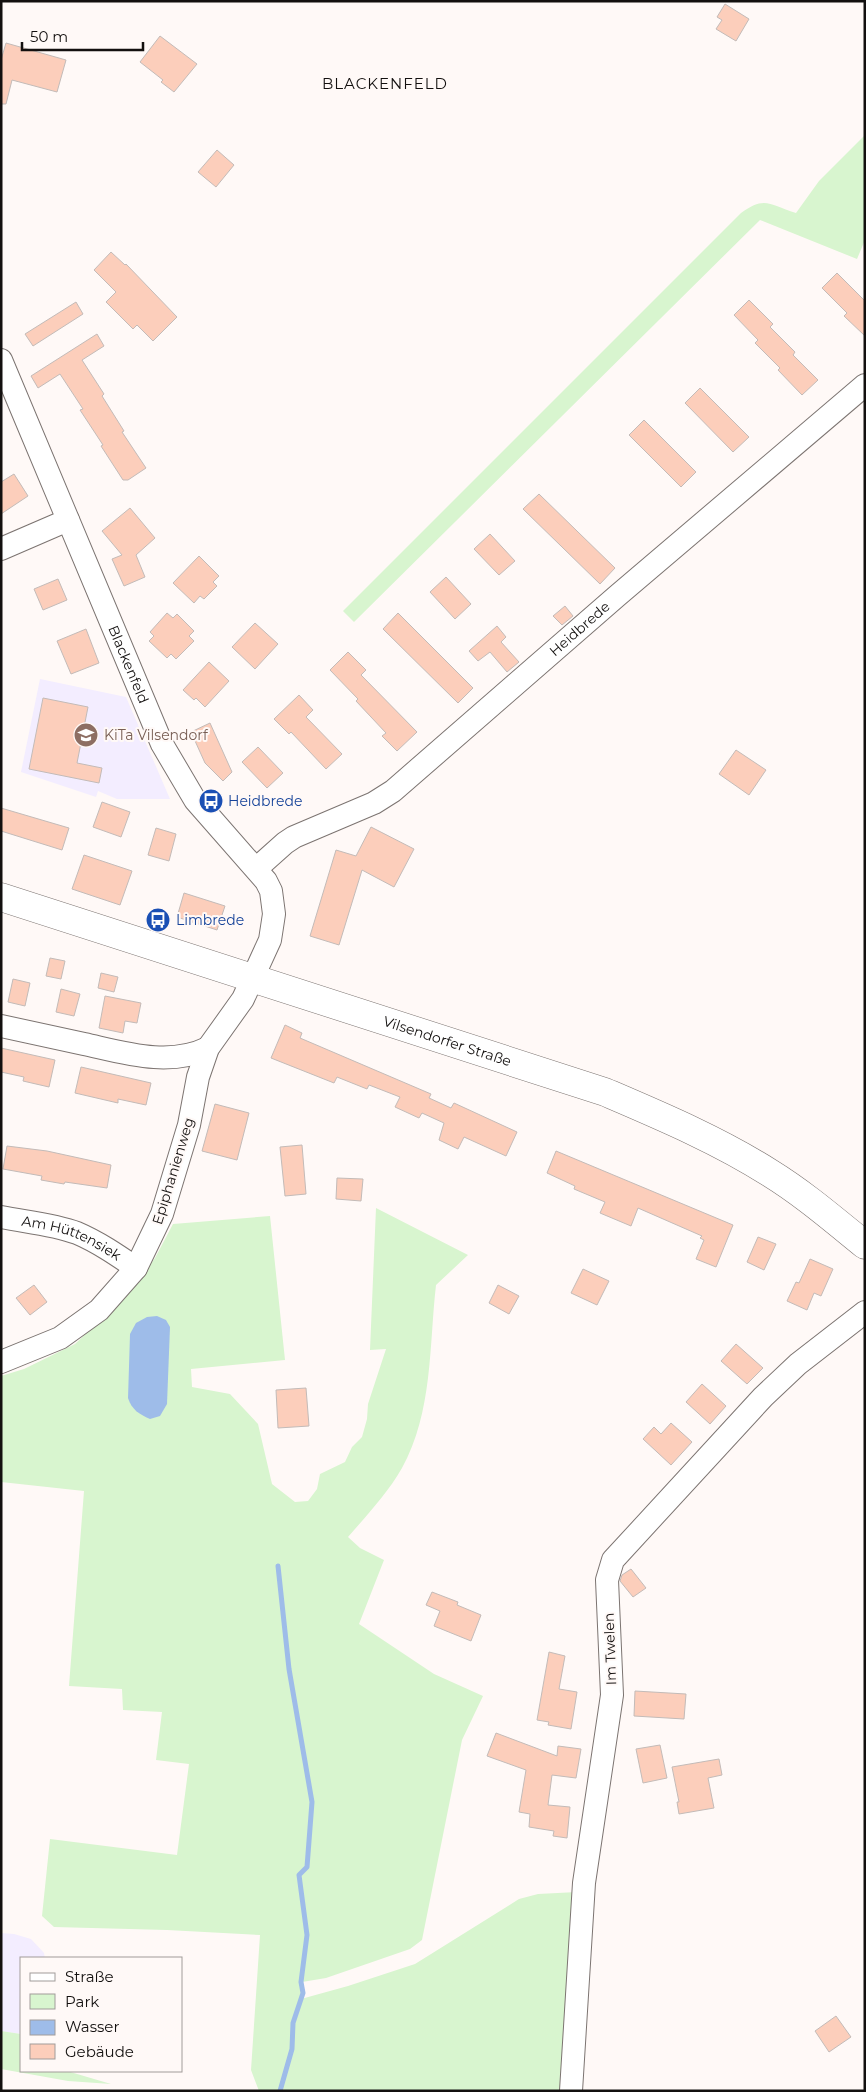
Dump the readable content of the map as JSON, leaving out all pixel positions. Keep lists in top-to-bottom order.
{
  "streets": {
    "main road": ["Vilsendorfer Straße"],
    "street": [
      "Heidbrede",
      "Blackenfeld",
      "Epiphanienweg",
      "Am Hüttensiek",
      "Im Twelen"
    ]
  },
  "crossings": [
    ["Heidbrede", "Blackenfeld"],
    ["Blackenfeld", "Vilsendorfer Straße"],
    ["Blackenfeld", "Epiphanienweg"],
    ["Vilsendorfer Straße", "Epiphanienweg"],
    ["Epiphanienweg", "Am Hüttensiek"]
  ],
  "districts": ["BLACKENFELD"],
  "places": {
    "school or university": ["KiTa Vilsendorf"],
    "bus stop": ["Heidbrede", "Limbrede"]
  },
  "legend": [
    "Straße",
    "Park",
    "Wasser",
    "Gebäude"
  ],
  "scale_bar": "50 m"
}
